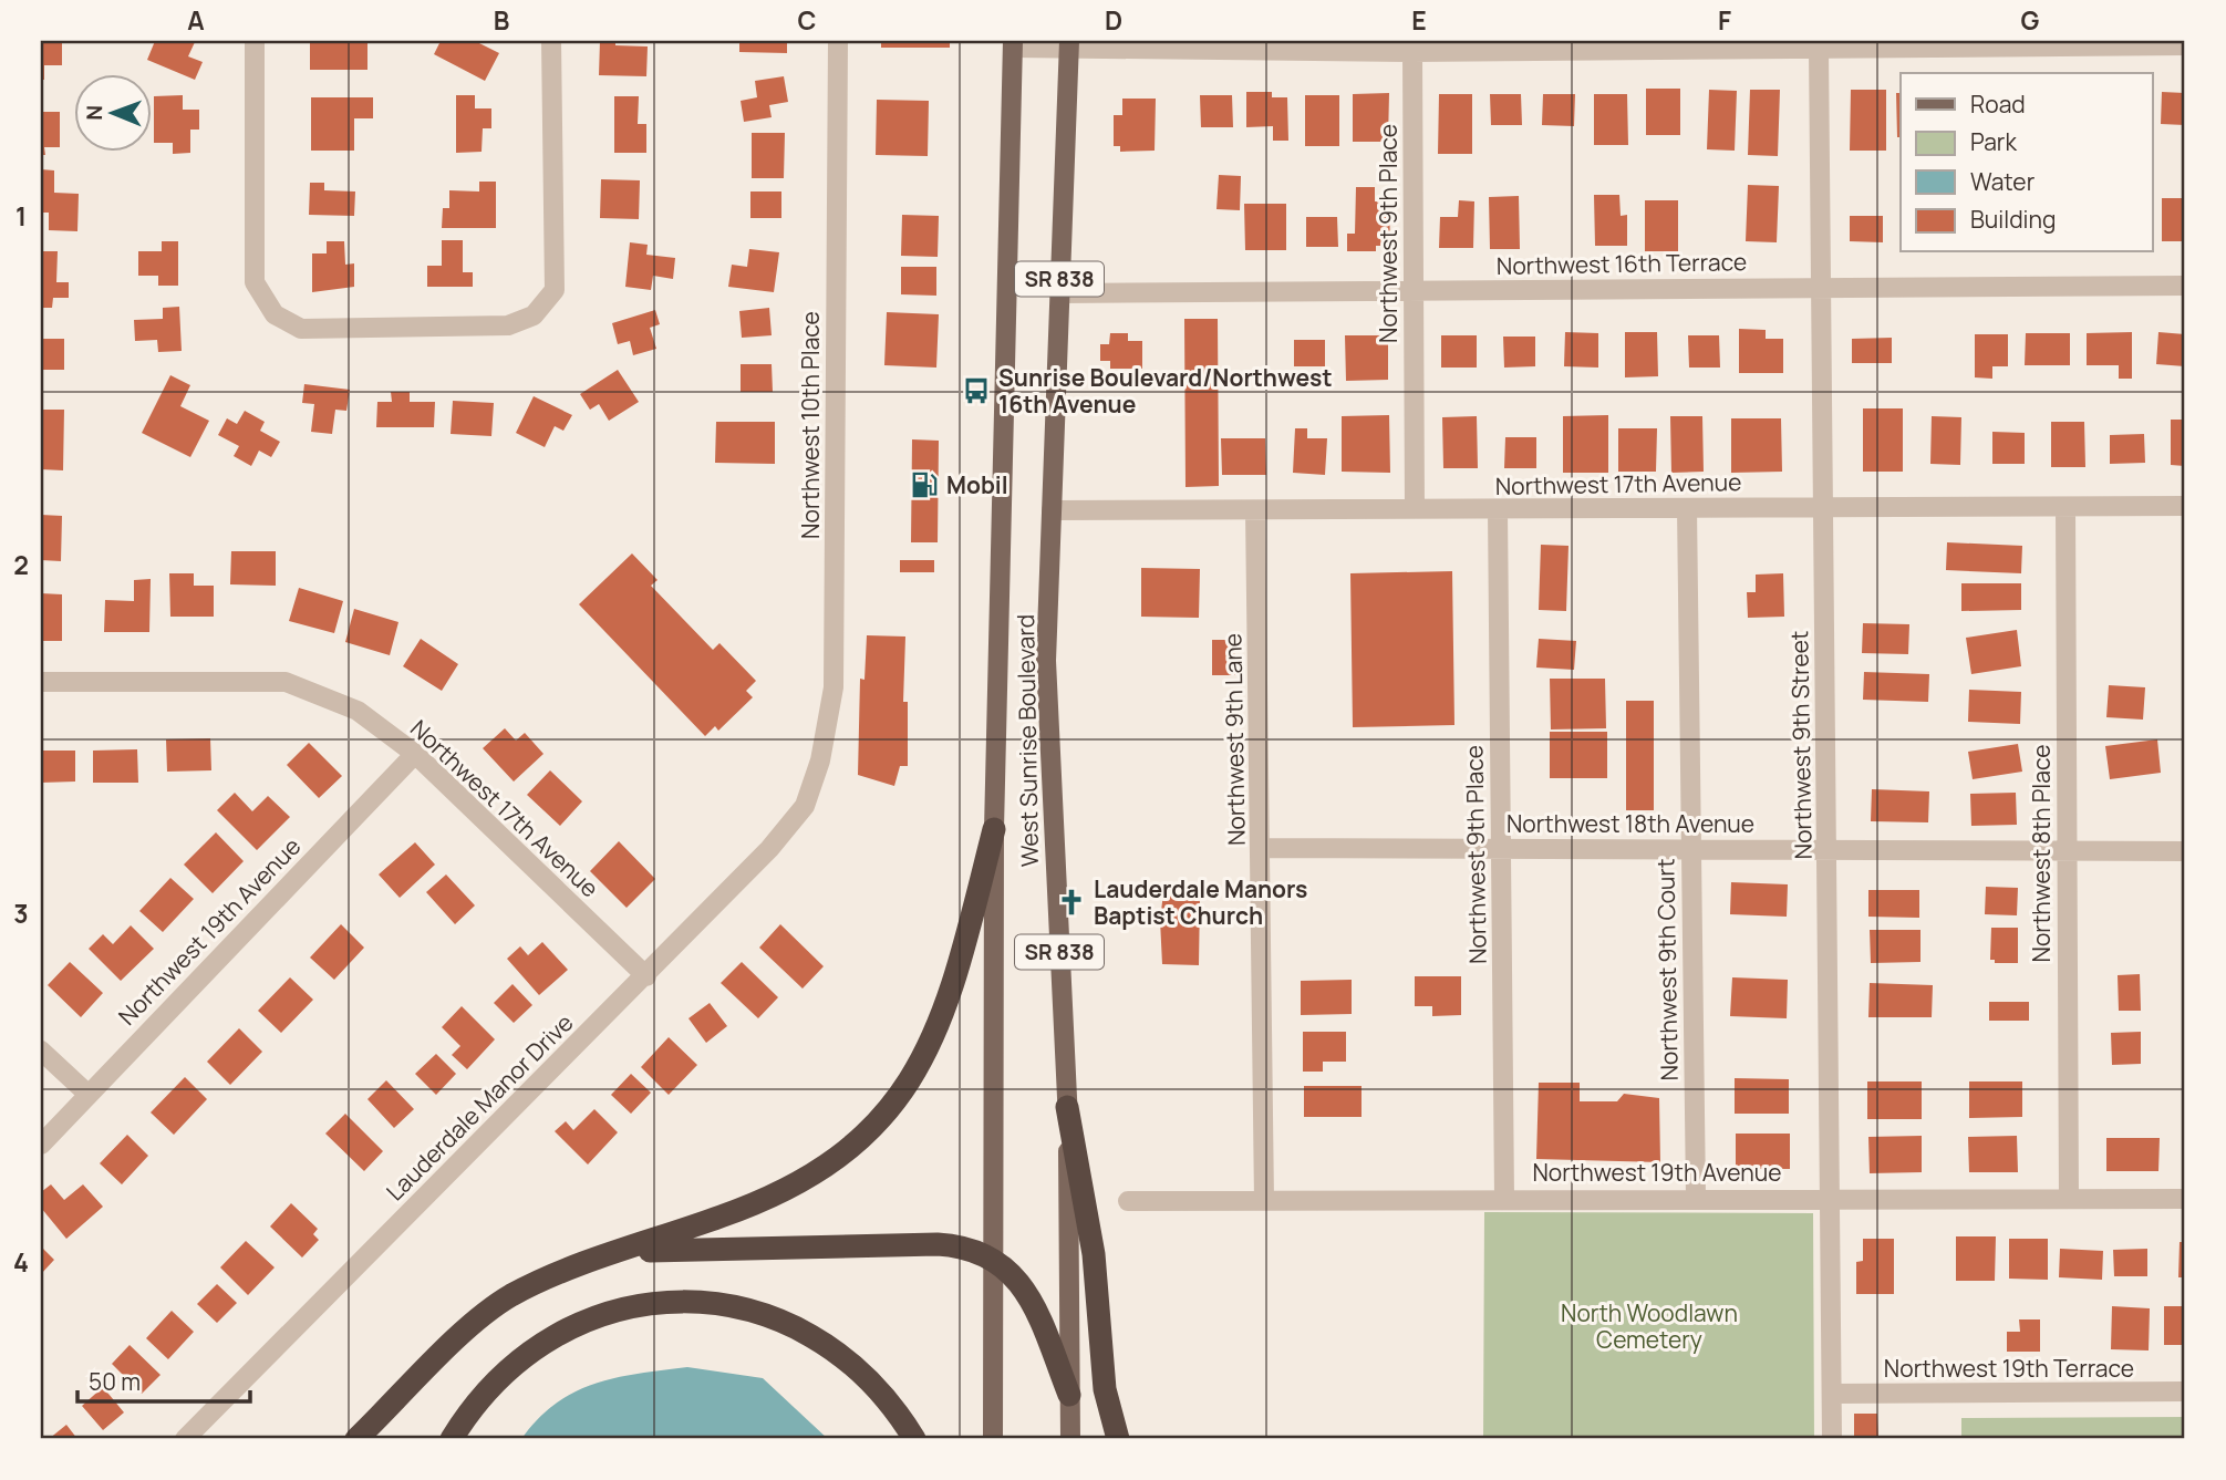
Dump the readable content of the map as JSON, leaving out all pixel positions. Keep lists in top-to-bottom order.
{
  "streets": {
    "main road": ["SR 838", "West Sunrise Boulevard"],
    "street": [
      "Northwest 9th Place",
      "Northwest 16th Terrace",
      "Northwest 10th Place",
      "Northwest 17th Avenue",
      "Northwest 9th Lane",
      "Northwest 9th Street",
      "Northwest 18th Avenue",
      "Northwest 8th Place",
      "Northwest 19th Avenue",
      "Northwest 9th Court",
      "Lauderdale Manor Drive",
      "Northwest 19th Terrace"
    ]
  },
  "crossings": [
    ["Northwest 9th Place", "Northwest 16th Terrace"],
    ["Northwest 9th Place", "Northwest 17th Avenue"],
    ["Northwest 9th Place", "Northwest 18th Avenue"],
    ["Northwest 9th Place", "Northwest 19th Avenue"],
    ["Northwest 16th Terrace", "West Sunrise Boulevard"],
    ["Northwest 16th Terrace", "Northwest 9th Street"],
    ["Northwest 10th Place", "Lauderdale Manor Drive"],
    ["Northwest 17th Avenue", "Northwest 9th Lane"],
    ["Northwest 17th Avenue", "West Sunrise Boulevard"],
    ["Northwest 17th Avenue", "Northwest 9th Street"],
    ["Northwest 17th Avenue", "Northwest 8th Place"],
    ["Northwest 17th Avenue", "Northwest 19th Avenue"],
    ["Northwest 17th Avenue", "Northwest 9th Court"],
    ["Northwest 17th Avenue", "Lauderdale Manor Drive"],
    ["Northwest 9th Lane", "Northwest 18th Avenue"],
    ["Northwest 9th Lane", "Northwest 19th Avenue"],
    ["Northwest 9th Street", "Northwest 18th Avenue"],
    ["Northwest 9th Street", "Northwest 19th Avenue"],
    ["Northwest 9th Street", "Northwest 19th Terrace"],
    ["Northwest 18th Avenue", "Northwest 8th Place"],
    ["Northwest 18th Avenue", "Northwest 9th Court"],
    ["Northwest 8th Place", "Northwest 19th Avenue"],
    ["Northwest 19th Avenue", "Northwest 9th Court"]
  ],
  "parks": ["North Woodlawn Cemetery"],
  "places": {
    "bus stop": ["Sunrise Boulevard/Northwest 16th Avenue"],
    "fuel station": ["Mobil"],
    "church": ["Lauderdale Manors Baptist Church"]
  },
  "legend": [
    "Road",
    "Park",
    "Water",
    "Building"
  ],
  "scale_bar": "50 m",
  "north": "left",
  "grid": {
    "columns": [
      "A",
      "B",
      "C",
      "D",
      "E",
      "F",
      "G"
    ],
    "rows": [
      "1",
      "2",
      "3",
      "4"
    ]
  }
}
